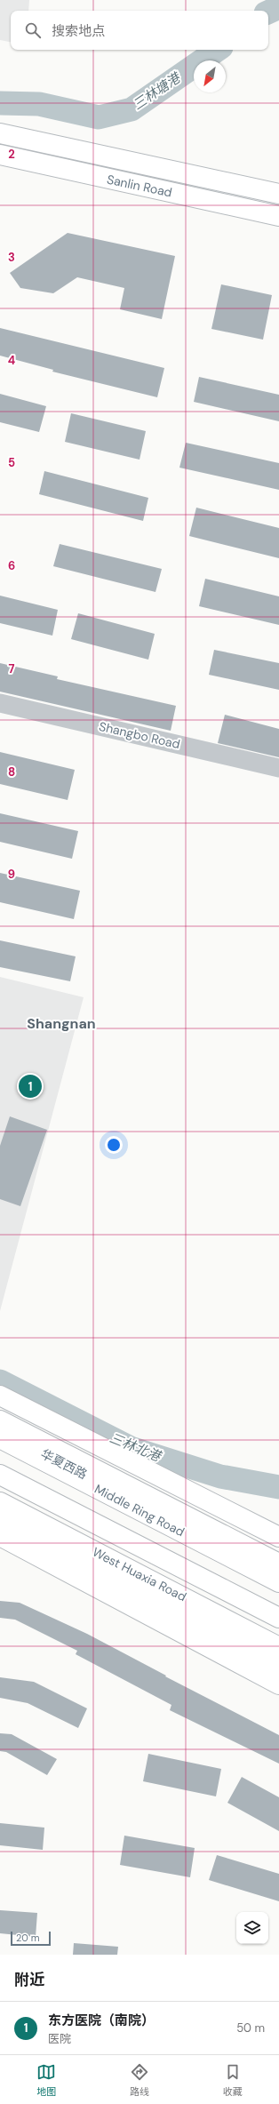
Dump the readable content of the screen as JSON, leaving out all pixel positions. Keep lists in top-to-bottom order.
{
  "streets": {
    "main road": [
      "Sanlin Road",
      "华夏西路",
      "Middle Ring Road",
      "West Huaxia Road"
    ],
    "street": ["Shangbo Road"]
  },
  "districts": ["Shangnan"],
  "water": ["三林塘港", "三林北港"],
  "scale_bar": "20 m",
  "north": "bottom left",
  "page": {
    "search": "搜索地点",
    "pins": "1",
    "scale": "20 m",
    "heading": "附近",
    "list": [
      {
        "mark": "1",
        "name": "东方医院（南院）",
        "note": "医院",
        "value": "50 m"
      }
    ],
    "nav": ["地图", "路线", "收藏"]
  },
  "grid": {
    "rows": [
      "2",
      "3",
      "4",
      "5",
      "6",
      "7",
      "8",
      "9"
    ]
  }
}
